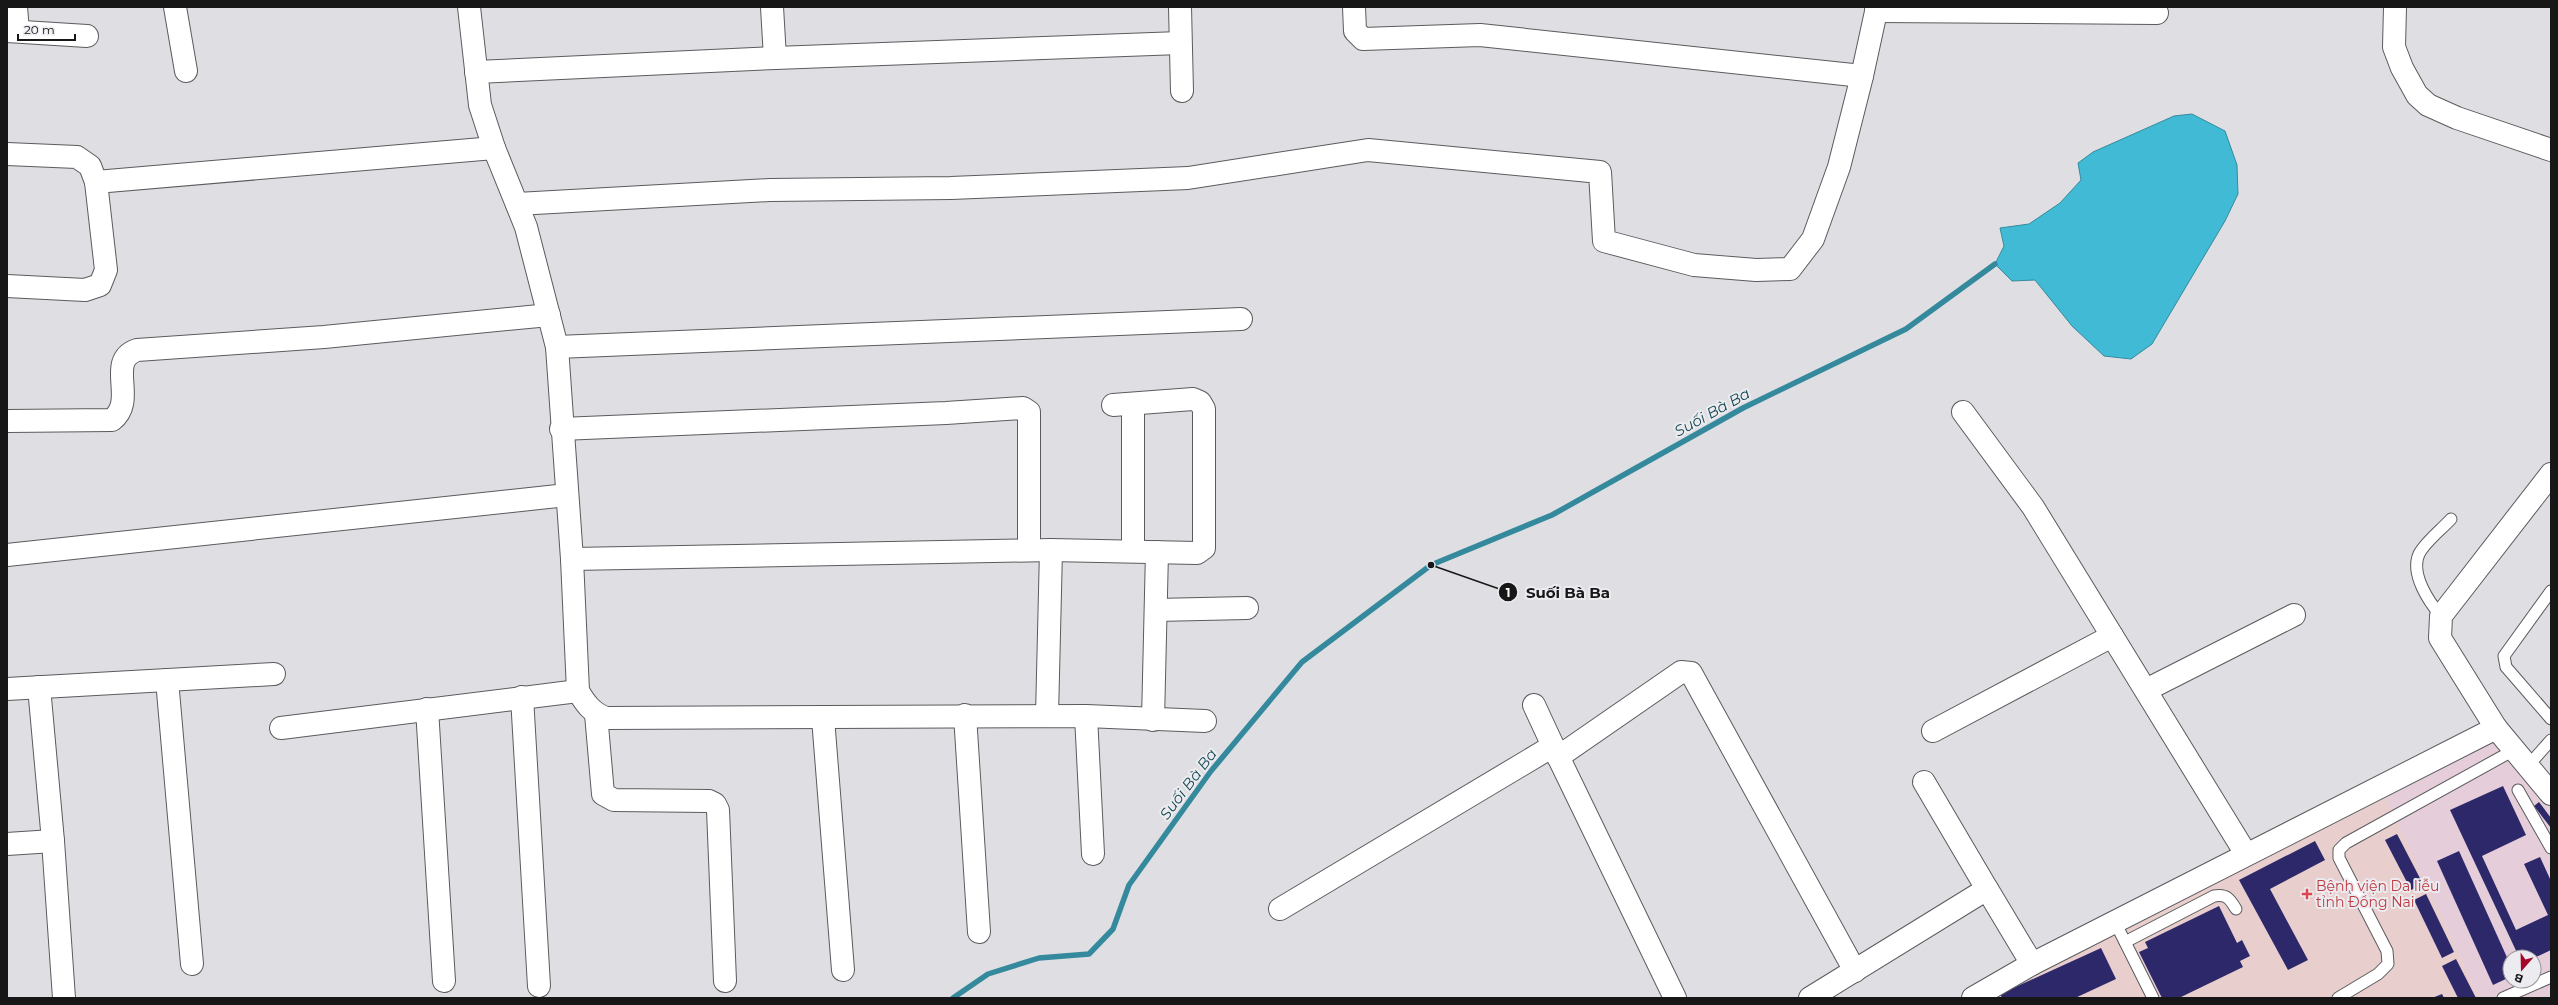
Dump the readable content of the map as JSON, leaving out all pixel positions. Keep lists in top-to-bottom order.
{
  "water": ["Suối Bà Ba"],
  "places": {
    "other": ["Suối Bà Ba"],
    "health": ["Bệnh viện Da liễu tỉnh Đồng Nai"]
  },
  "scale_bar": "20 m",
  "north": "bottom"
}
